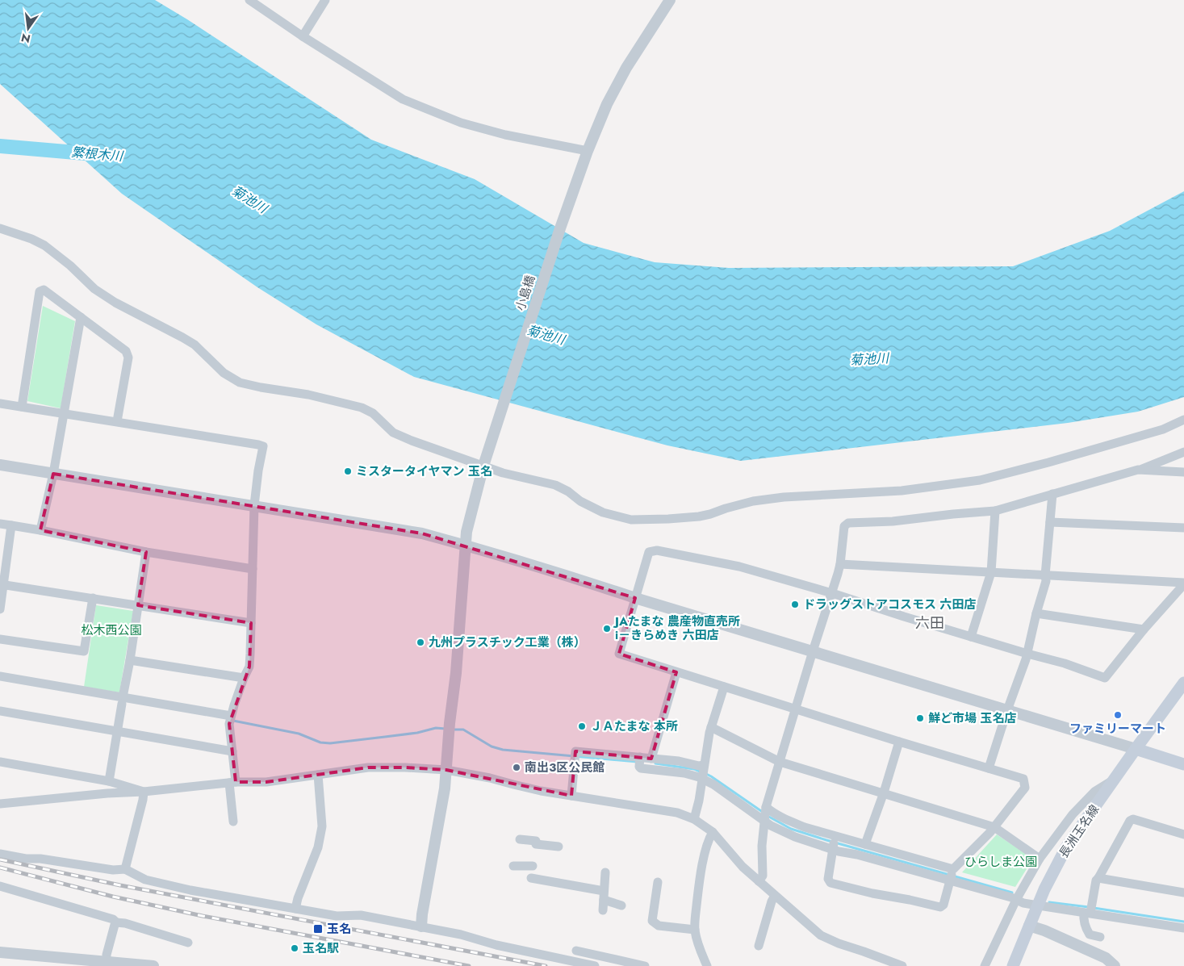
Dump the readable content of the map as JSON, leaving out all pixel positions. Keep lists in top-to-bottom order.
{
  "streets": {
    "main road": ["長洲玉名線"],
    "street": ["小島橋"]
  },
  "districts": ["六田"],
  "water": ["繁根木川", "菊池川"],
  "parks": ["松木西公園", "ひらしま公園"],
  "places": {
    "other": [
      "ミスタータイヤマン 玉名",
      "ドラッグストアコスモス 六田店",
      "JAたまな 農産物直売所 i－きらめき 六田店",
      "九州プラスチック工業（株）",
      "ファミリーマート",
      "鮮ど市場 玉名店",
      "ＪＡたまな 本所",
      "南出3区公民館",
      "玉名駅"
    ],
    "transit": ["玉名"]
  },
  "north": "bottom"
}
